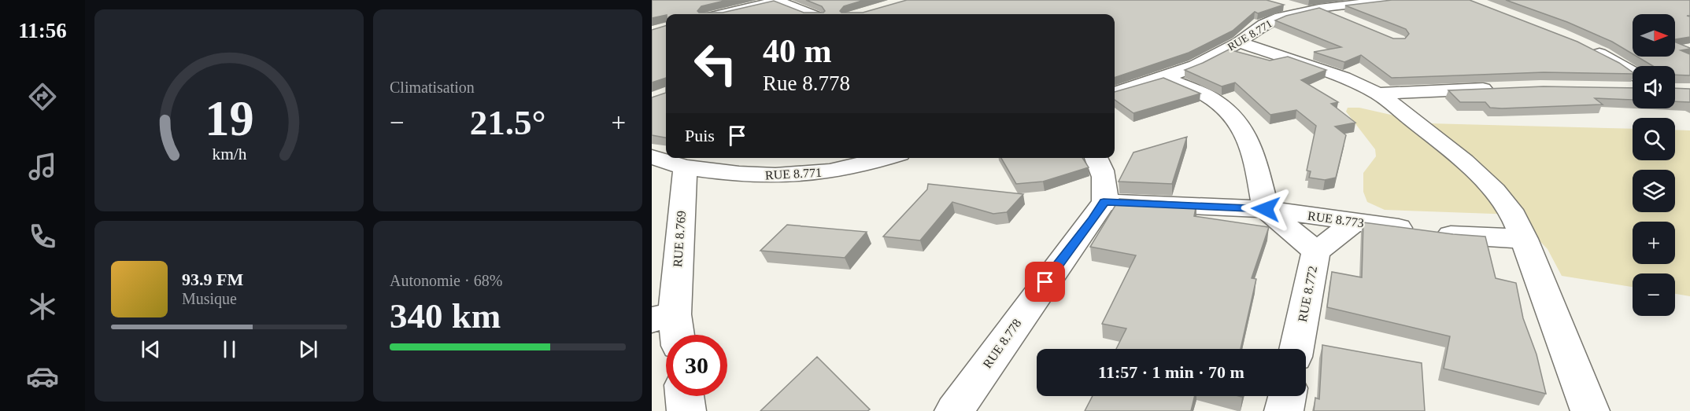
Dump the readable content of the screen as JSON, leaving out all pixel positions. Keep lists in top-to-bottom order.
{
  "streets": {
    "street": [
      "RUE 8.771",
      "RUE 8.773",
      "RUE 8.769",
      "RUE 8.772",
      "RUE 8.778"
    ]
  },
  "crossings": [
    ["RUE 8.771", "RUE 8.769"],
    ["RUE 8.773", "RUE 8.772"],
    ["RUE 8.773", "RUE 8.778"]
  ],
  "north": "right",
  "page": {
    "tabs": "11:56",
    "tile": [
      "Climatisation",
      ["Autonomie · 68%", "340 km"]
    ],
    "map_buttons": ["+", "−"],
    "turn": ["40 m", "Rue 8.778"],
    "heat": ["−", "21.5°", "+"],
    "then": "Puis",
    "song": ["93.9 FM", "Musique"],
    "limit": "30",
    "trip": "11:57 · 1 min · 70 m",
    "gauge": ["19", "km/h"]
  }
}
